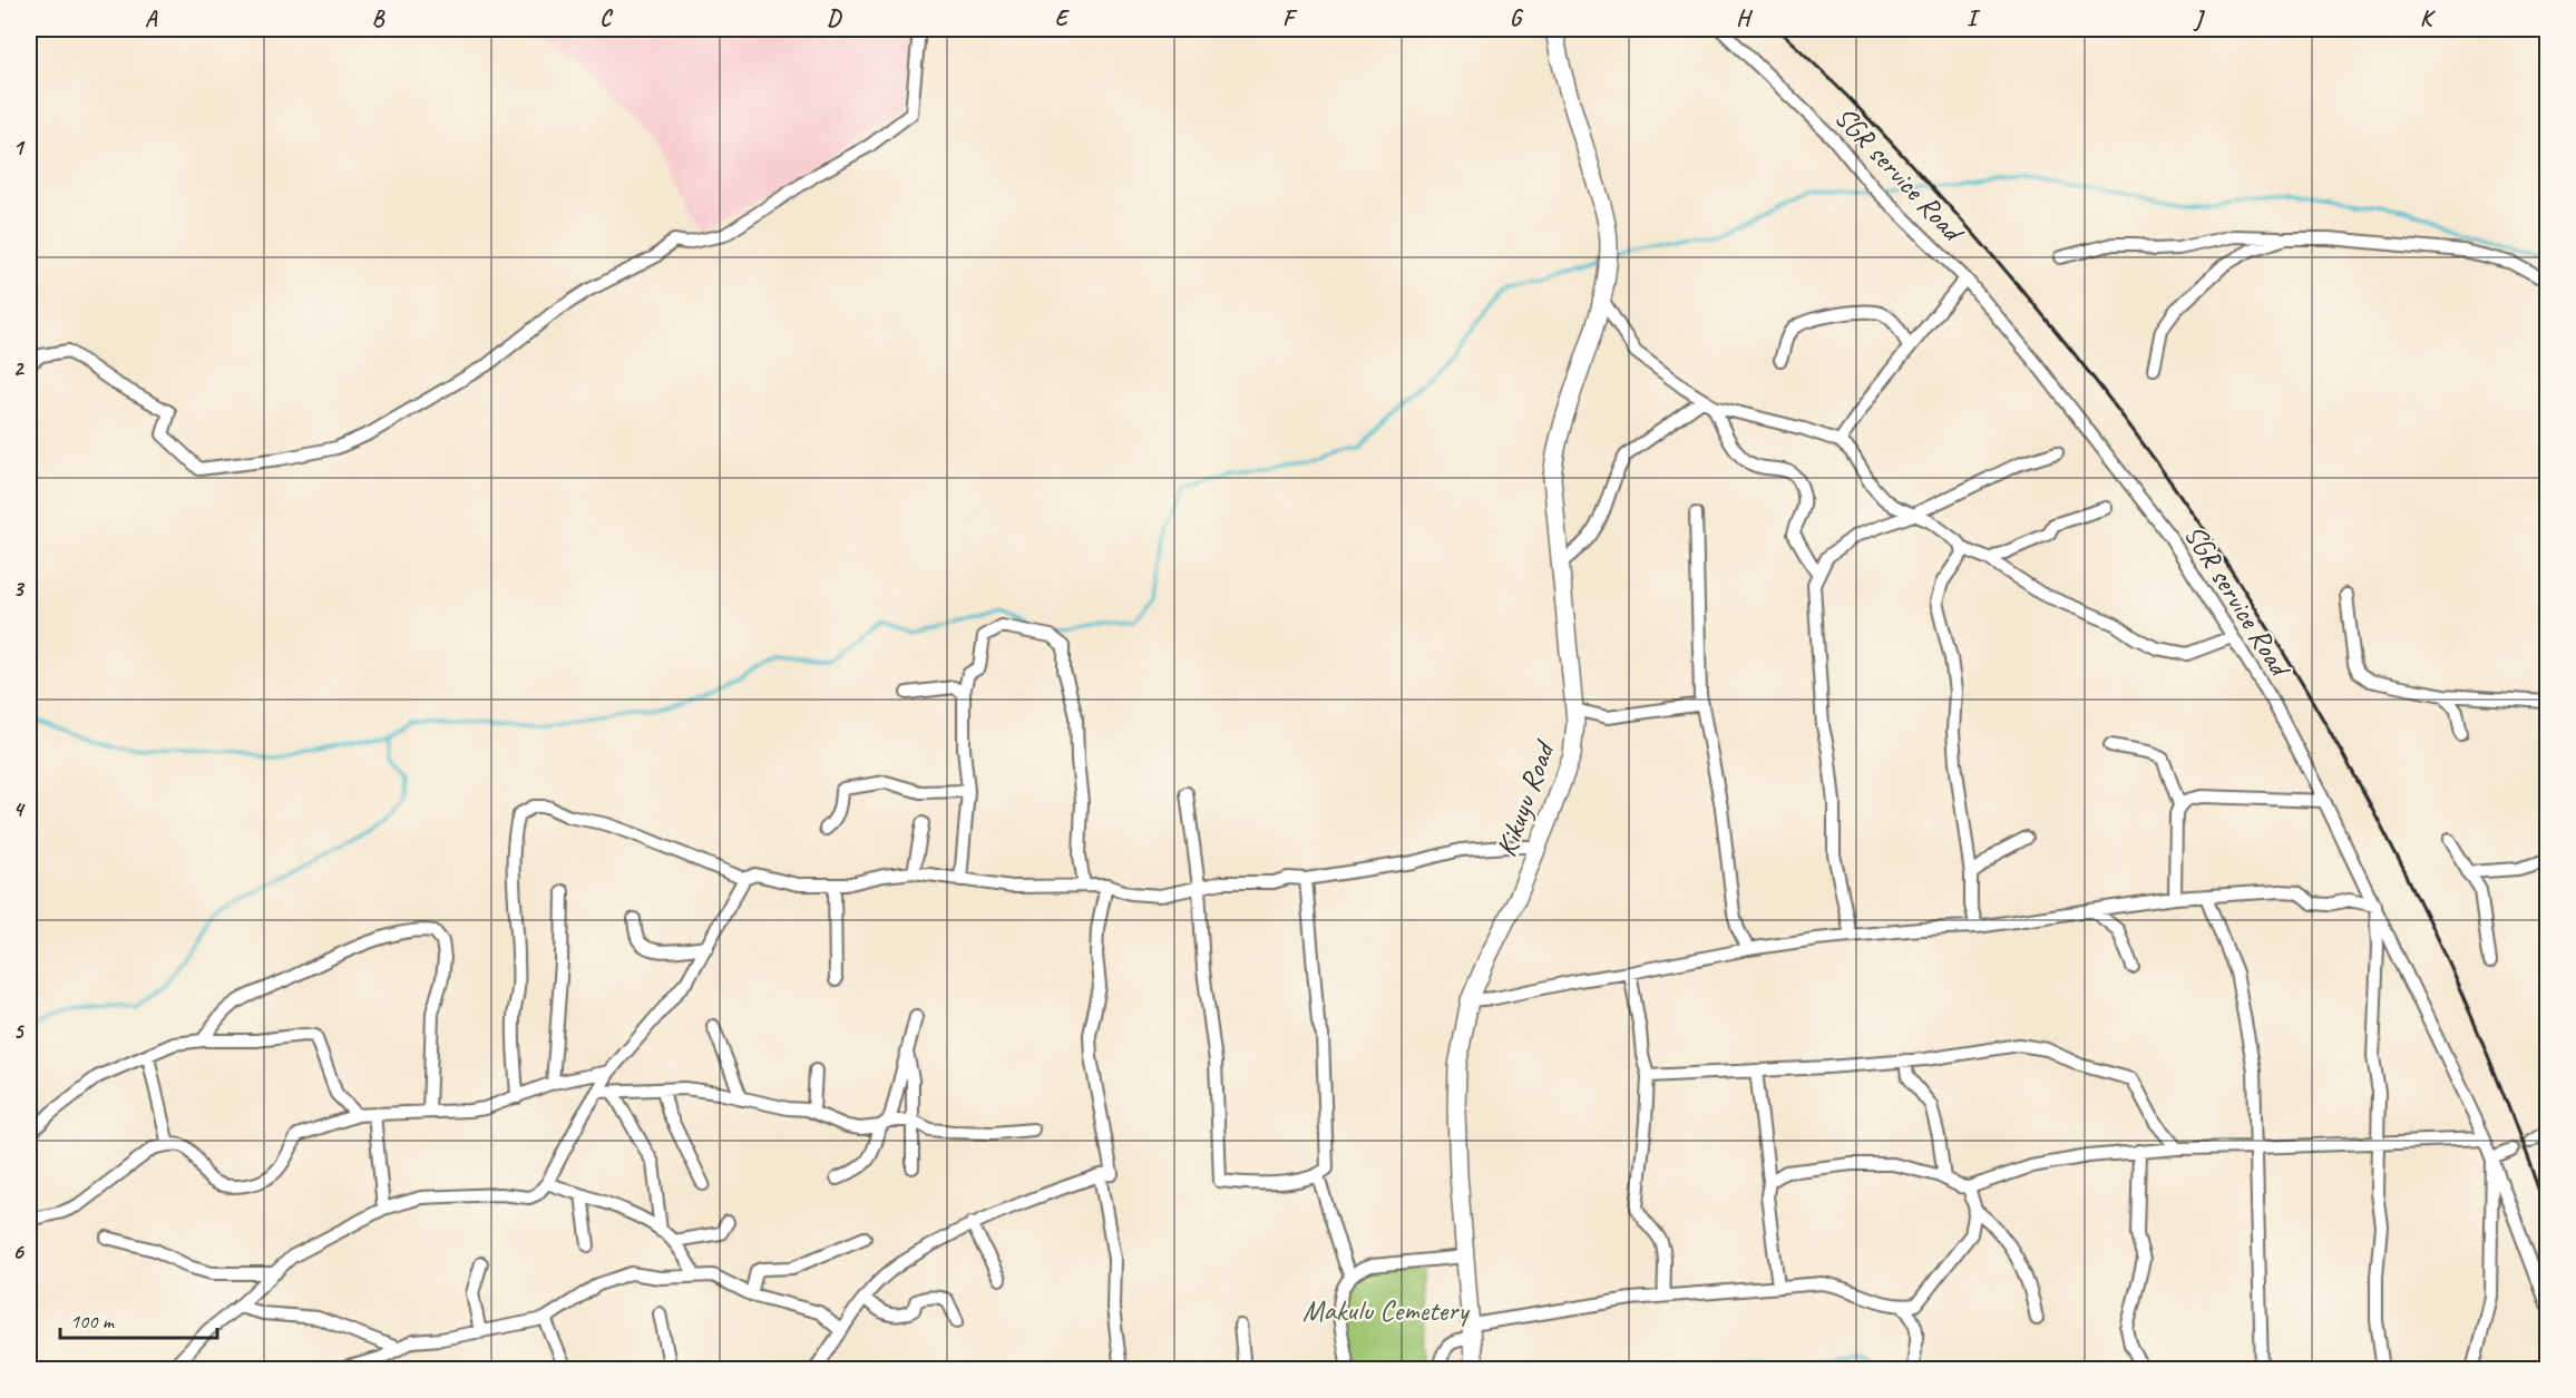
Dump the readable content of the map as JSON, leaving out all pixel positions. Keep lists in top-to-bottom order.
{
  "streets": {
    "main road": ["Kikuyu Road"],
    "street": ["SGR service Road"]
  },
  "parks": ["Makulu Cemetery"],
  "scale_bar": "100 m",
  "grid": {
    "columns": [
      "A",
      "B",
      "C",
      "D",
      "E",
      "F",
      "G",
      "H",
      "I",
      "J",
      "K"
    ],
    "rows": [
      "1",
      "2",
      "3",
      "4",
      "5",
      "6"
    ]
  }
}
